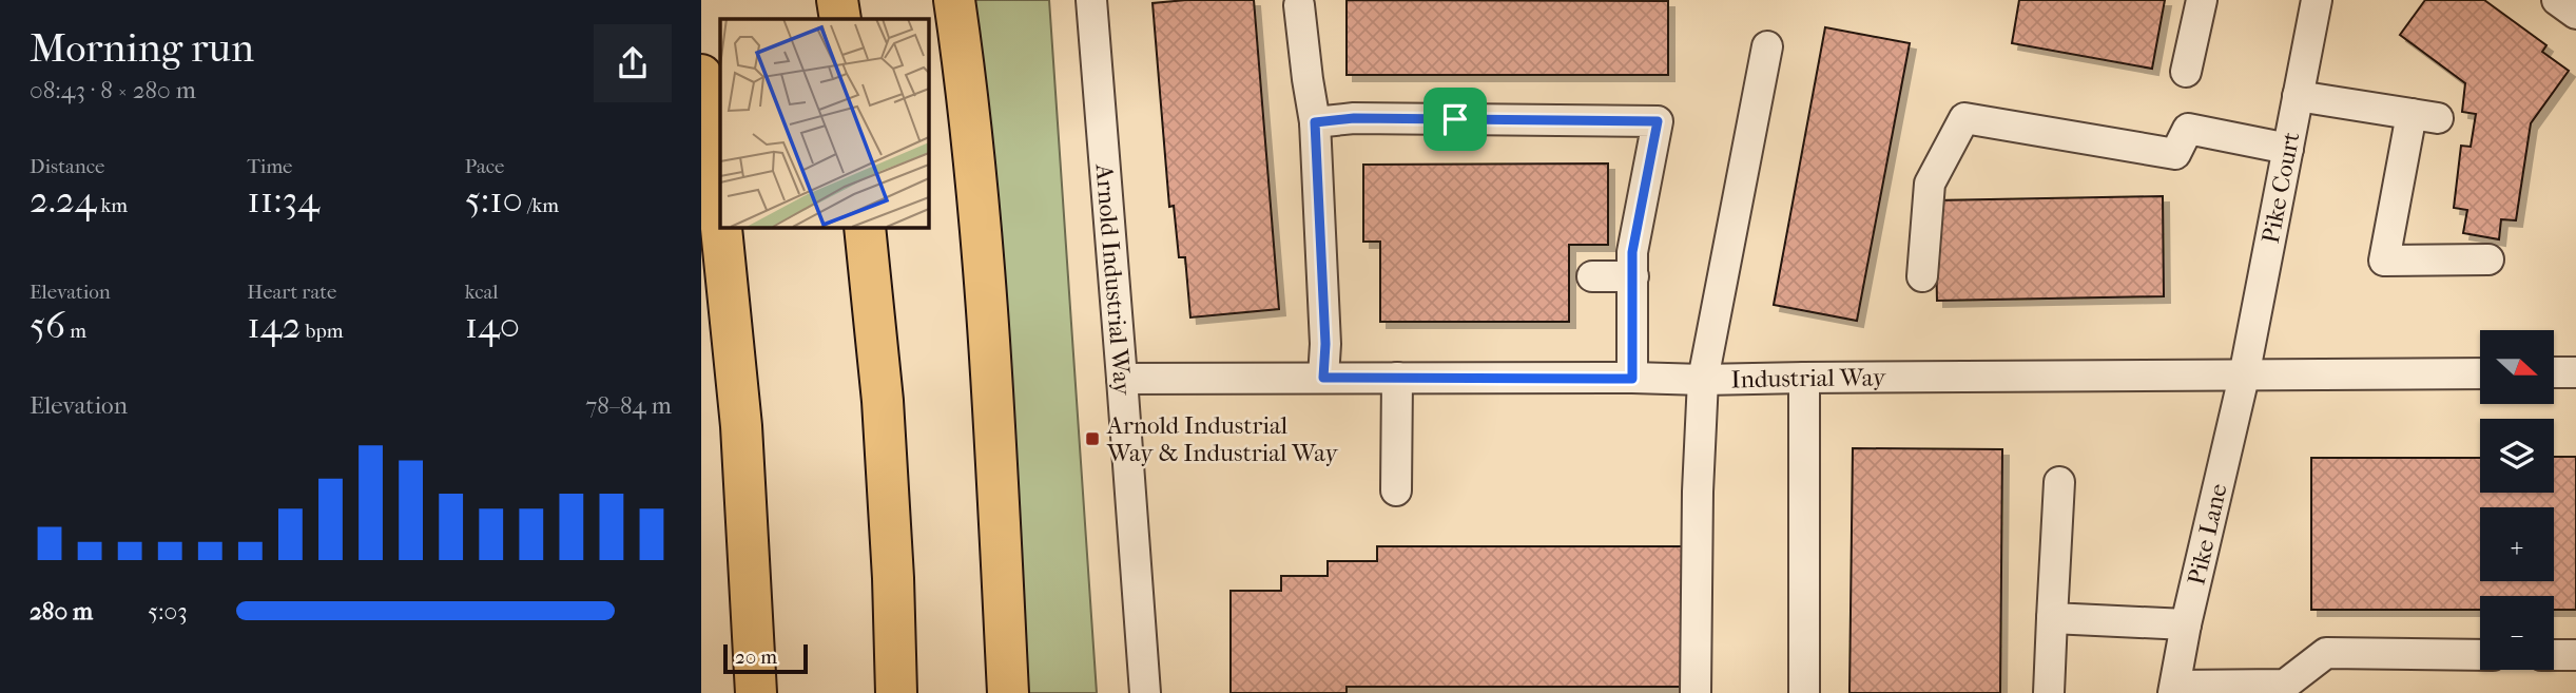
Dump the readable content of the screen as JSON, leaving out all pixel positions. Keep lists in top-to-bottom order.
{
  "streets": {
    "street": [
      "Pike Court",
      "Arnold Industrial Way",
      "Industrial Way",
      "Pike Lane"
    ]
  },
  "crossings": [
    ["Pike Court", "Industrial Way"],
    ["Pike Court", "Pike Lane"],
    ["Arnold Industrial Way", "Industrial Way"],
    ["Industrial Way", "Pike Lane"]
  ],
  "places": {
    "transit": ["Arnold Industrial Way & Industrial Way"]
  },
  "scale_bar": "20 m",
  "north": "right",
  "page": {
    "heading": ["Morning run", "08:43 · 8 × 280 m"],
    "stats": [
      ["Distance", "2.24 km"],
      ["Time", "11:34"],
      ["Pace", "5:10 /km"],
      ["Elevation", "56 m"],
      ["Heart rate", "142 bpm"],
      ["kcal", "140"]
    ],
    "map_buttons": ["+", "−"],
    "chart": ["Elevation", "78–84 m"],
    "list": [
      {
        "name": "280 m",
        "note": "5:03"
      }
    ],
    "scale": "20 m"
  }
}
